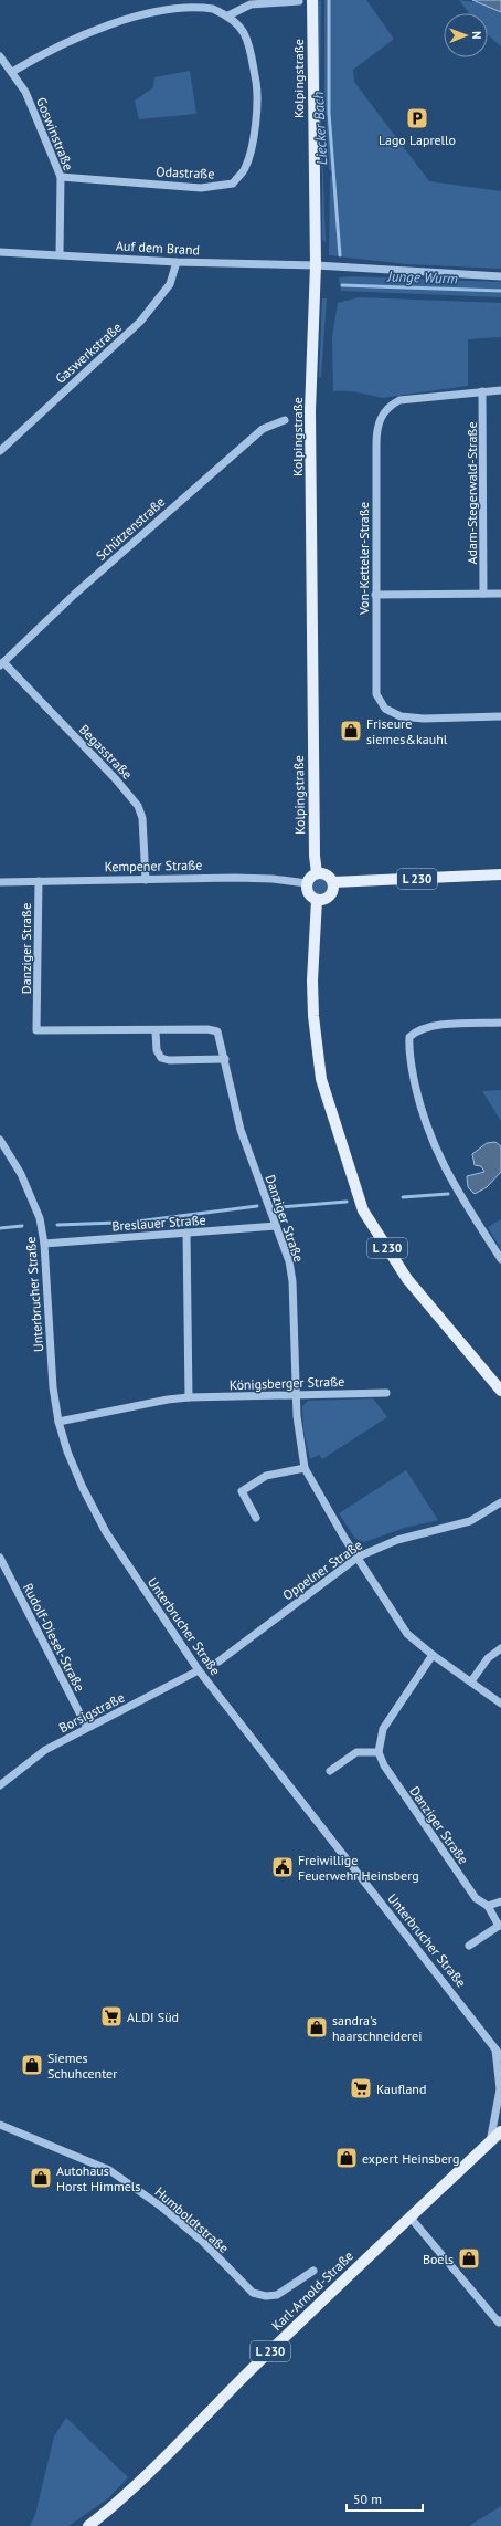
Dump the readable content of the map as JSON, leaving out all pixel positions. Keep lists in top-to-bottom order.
{
  "streets": {
    "main road": ["Kolpingstraße", "L 230", "Karl-Arnold-Straße"],
    "street": [
      "Goswinstraße",
      "Odastraße",
      "Auf dem Brand",
      "Gaswerkstraße",
      "Adam-Stegerwald-Straße",
      "Schützenstraße",
      "Von-Ketteler-Straße",
      "Begasstraße",
      "Kempener Straße",
      "Danziger Straße",
      "Breslauer Straße",
      "Unterbrucher Straße",
      "Königsberger Straße",
      "Oppelner Straße",
      "Rudolf-Diesel-Straße",
      "Borsigstraße",
      "Humboldtstraße"
    ]
  },
  "crossings": [
    ["Kolpingstraße", "Auf dem Brand"],
    ["Kolpingstraße", "Kempener Straße"],
    ["Kolpingstraße", "L 230"],
    ["Goswinstraße", "Odastraße"],
    ["Goswinstraße", "Auf dem Brand"],
    ["Auf dem Brand", "Gaswerkstraße"],
    ["Adam-Stegerwald-Straße", "Von-Ketteler-Straße"],
    ["Schützenstraße", "Begasstraße"],
    ["Begasstraße", "Kempener Straße"],
    ["Kempener Straße", "L 230"],
    ["Kempener Straße", "Danziger Straße"],
    ["Danziger Straße", "Breslauer Straße"],
    ["Danziger Straße", "Königsberger Straße"],
    ["Danziger Straße", "Oppelner Straße"],
    ["Breslauer Straße", "Unterbrucher Straße"],
    ["Unterbrucher Straße", "Königsberger Straße"],
    ["Unterbrucher Straße", "Borsigstraße"],
    ["Rudolf-Diesel-Straße", "Borsigstraße"]
  ],
  "water": ["Liecker Bach", "Junge Wurm"],
  "places": {
    "parking": ["Lago Laprello"],
    "shop": [
      "Friseure siemes&kauhl",
      "sandra's haarschneiderei",
      "Siemes Schuhcenter",
      "expert Heinsberg",
      "Autohaus Horst Himmels",
      "Boels"
    ],
    "public building": ["Freiwillige Feuerwehr Heinsberg"],
    "supermarket": ["ALDI Süd", "Kaufland"]
  },
  "scale_bar": "50 m",
  "north": "right"
}
